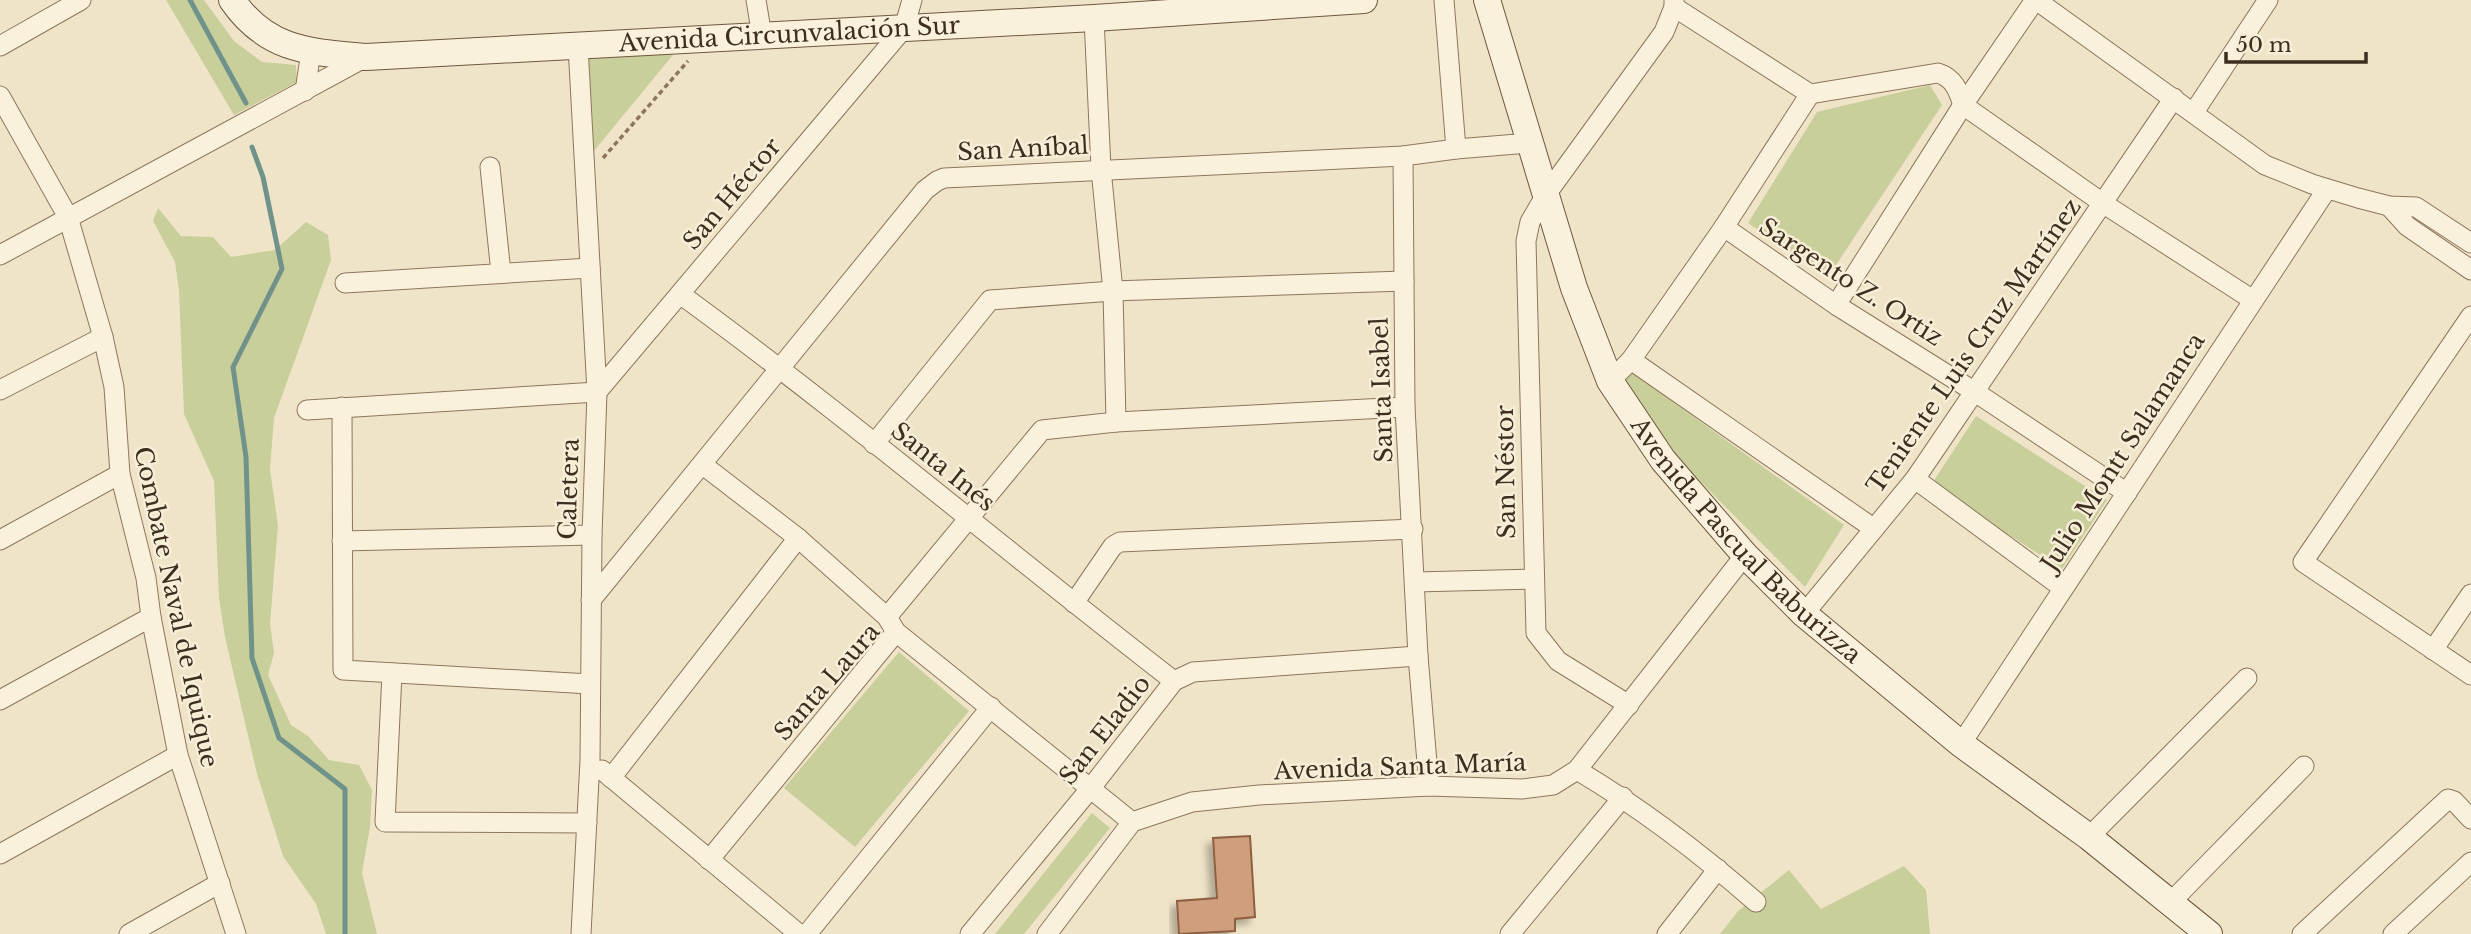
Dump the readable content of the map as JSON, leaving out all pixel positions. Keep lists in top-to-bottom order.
{
  "streets": {
    "main road": ["Avenida Circunvalación Sur", "Avenida Pascual Baburizza"],
    "street": [
      "San Aníbal",
      "San Héctor",
      "Sargento Z. Ortiz",
      "Teniente Luis Cruz Martínez",
      "Santa Isabel",
      "Julio Montt Salamanca",
      "Santa Inés",
      "San Néstor",
      "Caletera",
      "Combate Naval de Iquique",
      "Santa Laura",
      "San Eladio",
      "Avenida Santa María"
    ]
  },
  "crossings": [
    ["Avenida Circunvalación Sur", "San Héctor"],
    ["Avenida Circunvalación Sur", "Caletera"],
    ["San Aníbal", "Santa Inés"],
    ["San Aníbal", "Caletera"],
    ["San Aníbal", "Avenida Pascual Baburizza"],
    ["San Héctor", "Santa Inés"],
    ["San Héctor", "Caletera"],
    ["Sargento Z. Ortiz", "Teniente Luis Cruz Martínez"],
    ["Sargento Z. Ortiz", "Julio Montt Salamanca"],
    ["Teniente Luis Cruz Martínez", "Avenida Pascual Baburizza"],
    ["Santa Isabel", "Santa Inés"],
    ["Santa Isabel", "San Eladio"],
    ["Santa Isabel", "Avenida Santa María"],
    ["Julio Montt Salamanca", "Avenida Pascual Baburizza"],
    ["Santa Inés", "San Eladio"],
    ["San Néstor", "Avenida Pascual Baburizza"],
    ["San Néstor", "Avenida Santa María"],
    ["Avenida Pascual Baburizza", "Avenida Santa María"],
    ["Santa Laura", "San Eladio"],
    ["Santa Laura", "Avenida Santa María"]
  ],
  "scale_bar": "50 m"
}
